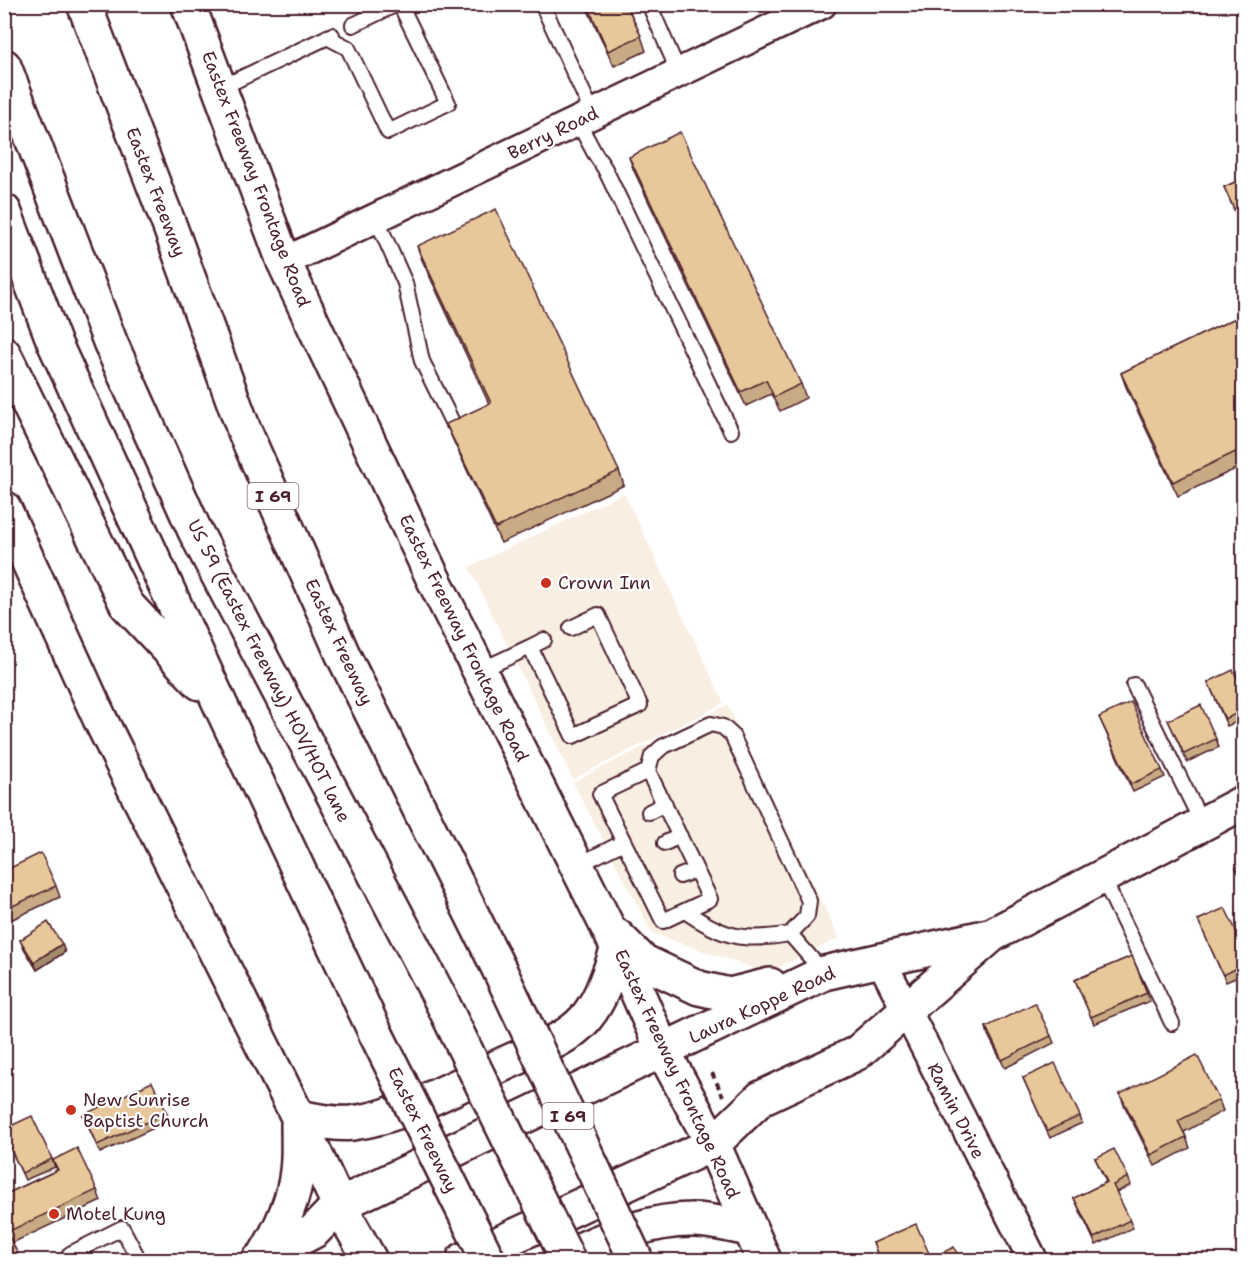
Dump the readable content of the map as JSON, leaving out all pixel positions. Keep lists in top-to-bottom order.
{
  "streets": {
    "main road": [
      "Eastex Freeway Frontage Road",
      "Eastex Freeway",
      "I 69",
      "US 59 (Eastex Freeway) HOV/HOT lane",
      "Laura Koppe Road"
    ],
    "street": ["Berry Road", "Ramin Drive"]
  },
  "crossings": [
    ["Berry Road", "Eastex Freeway Frontage Road"],
    ["Eastex Freeway Frontage Road", "Laura Koppe Road"],
    ["Laura Koppe Road", "Ramin Drive"]
  ],
  "places": ["Crown Inn", "New Sunrise Baptist Church", "Motel Kung"]
}
